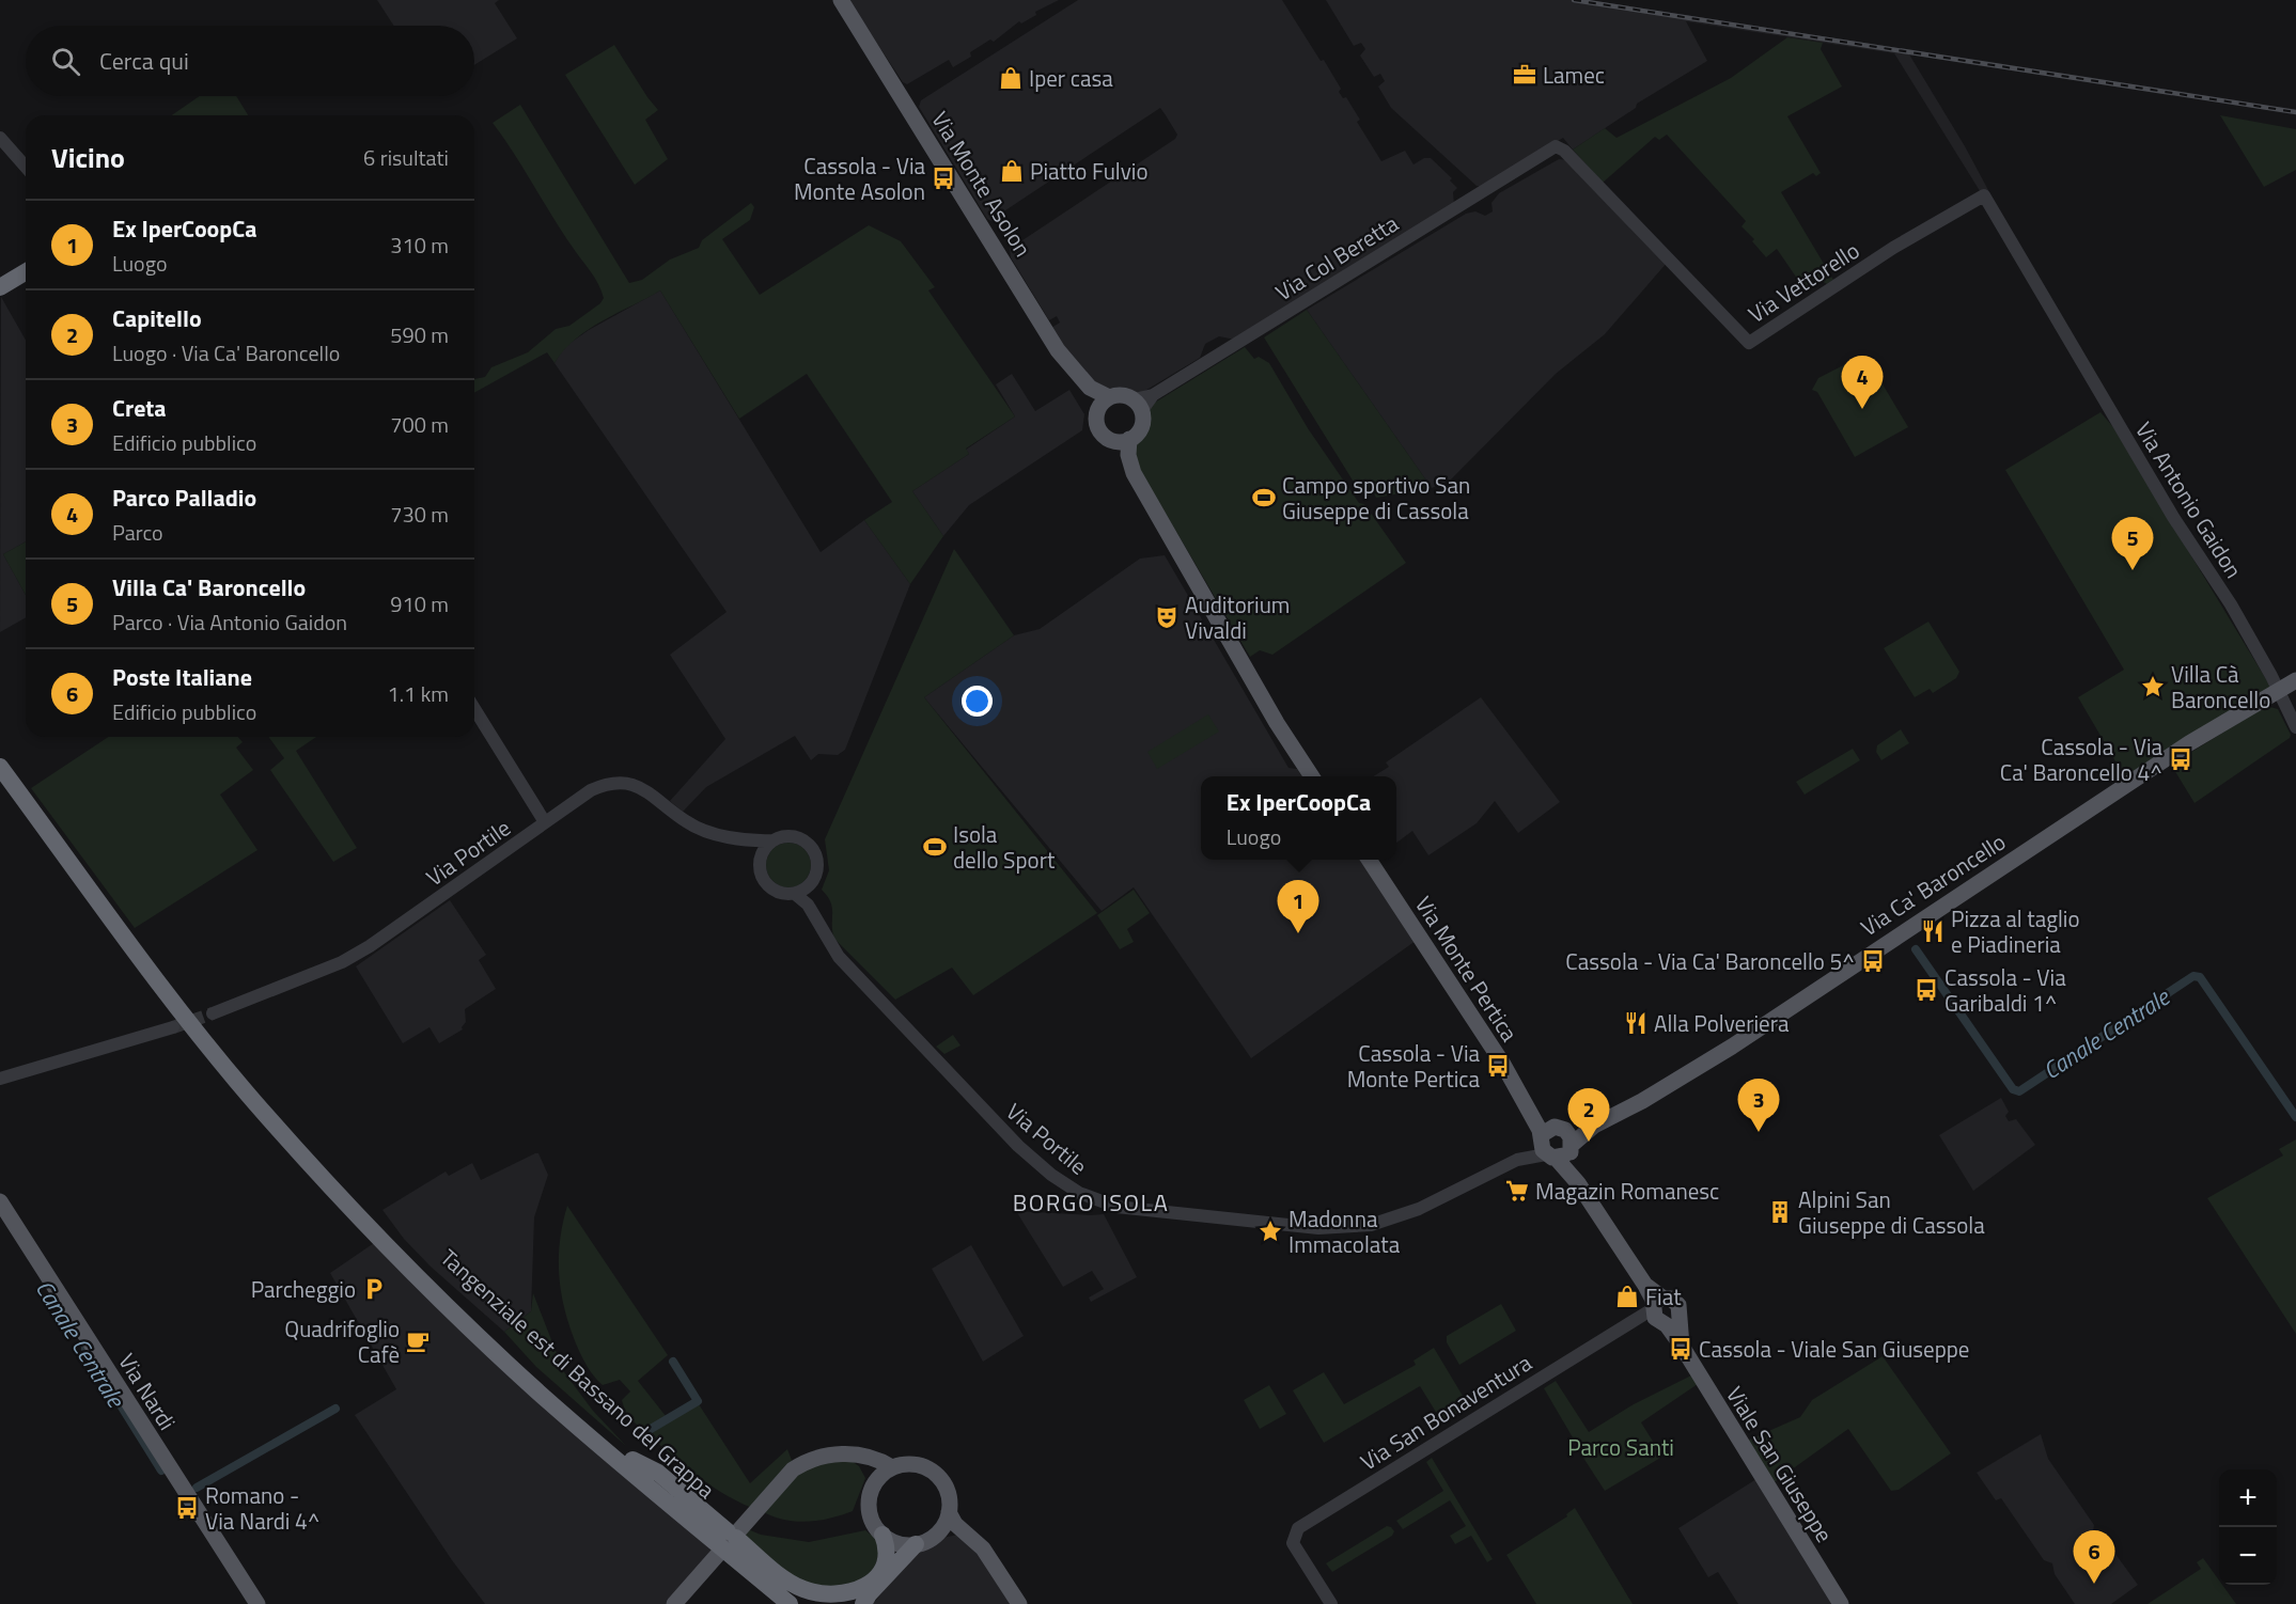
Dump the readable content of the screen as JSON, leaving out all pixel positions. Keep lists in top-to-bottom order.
{
  "streets": {
    "highway": ["Tangenziale est di Bassano del Grappa"],
    "main road": [
      "Via Monte Asolon",
      "Via Ca' Baroncello",
      "Via Monte Pertica",
      "Via Nardi",
      "Viale San Giuseppe"
    ],
    "street": [
      "Via Col Beretta",
      "Via Vettorello",
      "Via Antonio Gaidon",
      "Via Portile",
      "Via San Bonaventura"
    ]
  },
  "crossings": [
    ["Via Monte Asolon", "Via Col Beretta"],
    ["Via Col Beretta", "Via Vettorello"],
    ["Via Vettorello", "Via Antonio Gaidon"],
    ["Via Antonio Gaidon", "Via Ca' Baroncello"],
    ["Via Portile", "Via Ca' Baroncello"],
    ["Via Portile", "Via Monte Pertica"],
    ["Via Portile", "Viale San Giuseppe"],
    ["Via Ca' Baroncello", "Via Monte Pertica"],
    ["Via Ca' Baroncello", "Viale San Giuseppe"],
    ["Via Monte Pertica", "Viale San Giuseppe"],
    ["Via San Bonaventura", "Viale San Giuseppe"]
  ],
  "districts": ["BORGO ISOLA"],
  "water": ["Canale Centrale"],
  "parks": ["Parco Santi"],
  "places": {
    "office": ["Lamec"],
    "shop": ["Iper casa", "Piatto Fulvio", "Fiat"],
    "bus stop": [
      "Cassola - Via Monte Asolon",
      "Cassola - Via Ca' Baroncello 4^",
      "Cassola - Via Ca' Baroncello 5^",
      "Cassola - Via Garibaldi 1^",
      "Cassola - Via Monte Pertica",
      "Cassola - Viale San Giuseppe",
      "Romano - Via Nardi 4^"
    ],
    "sports": ["Campo sportivo San Giuseppe di Cassola", "Isola dello Sport"],
    "theatre": ["Auditorium Vivaldi"],
    "place": ["Villa Cà Baroncello", "Madonna Immacolata"],
    "restaurant": ["Pizza al taglio e Piadineria", "Alla Polveriera"],
    "supermarket": ["Magazin Romanesc"],
    "building": ["Alpini San Giuseppe di Cassola"],
    "parking": ["Parcheggio"],
    "cafe": ["Quadrifoglio Cafè"]
  },
  "page": {
    "search": "Cerca qui",
    "heading": ["Vicino", "6 risultati"],
    "list": [
      {
        "mark": "1",
        "name": "Ex IperCoopCa",
        "note": "Luogo",
        "value": "310 m"
      },
      {
        "mark": "2",
        "name": "Capitello",
        "note": "Luogo · Via Ca' Baroncello",
        "value": "590 m"
      },
      {
        "mark": "3",
        "name": "Creta",
        "note": "Edificio pubblico",
        "value": "700 m"
      },
      {
        "mark": "4",
        "name": "Parco Palladio",
        "note": "Parco",
        "value": "730 m"
      },
      {
        "mark": "5",
        "name": "Villa Ca' Baroncello",
        "note": "Parco · Via Antonio Gaidon",
        "value": "910 m"
      },
      {
        "mark": "6",
        "name": "Poste Italiane",
        "note": "Edificio pubblico",
        "value": "1.1 km"
      }
    ],
    "pins": [
      "4",
      "5",
      "1",
      "3",
      "2",
      "6"
    ],
    "popup": ["Ex IperCoopCa", "Luogo"],
    "map_buttons": ["+", "−"]
  }
}
